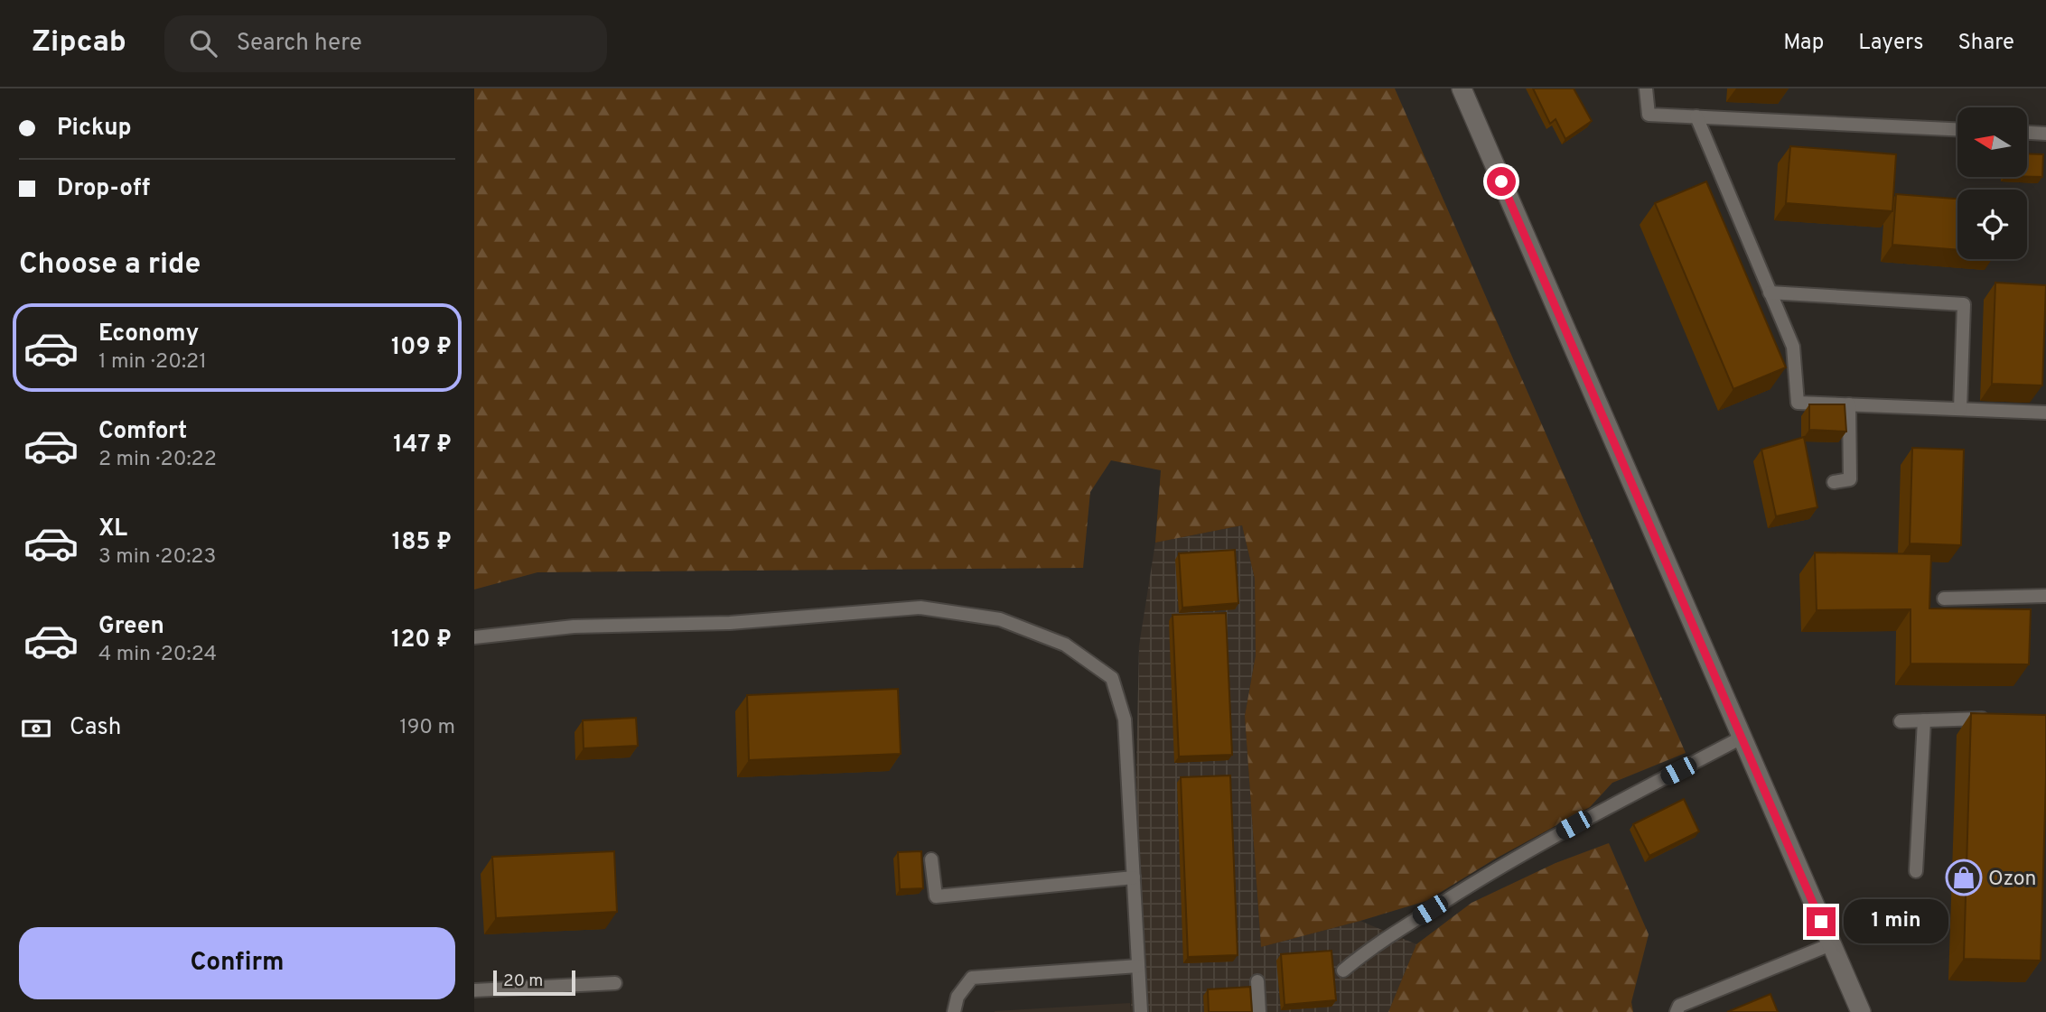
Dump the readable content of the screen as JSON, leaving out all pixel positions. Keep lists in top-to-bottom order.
{
  "places": {
    "shop": ["Ozon"]
  },
  "scale_bar": "20 m",
  "north": "left",
  "page": {
    "header": "Zipcab",
    "search": "Search here",
    "nav": ["Map", "Layers", "Share"],
    "banner": ["Pickup", "Drop-off"],
    "heading": "Choose a ride",
    "list": [
      {
        "name": "Economy",
        "note": "1 min · 20:21",
        "value": "109 ₽"
      },
      {
        "name": "Comfort",
        "note": "2 min · 20:22",
        "value": "147 ₽"
      },
      {
        "name": "XL",
        "note": "3 min · 20:23",
        "value": "185 ₽"
      },
      {
        "name": "Green",
        "note": "4 min · 20:24",
        "value": "120 ₽"
      }
    ],
    "pay": ["Cash", "190 m"],
    "bubble": "1 min",
    "buttons": "Confirm",
    "scale": "20 m"
  }
}
